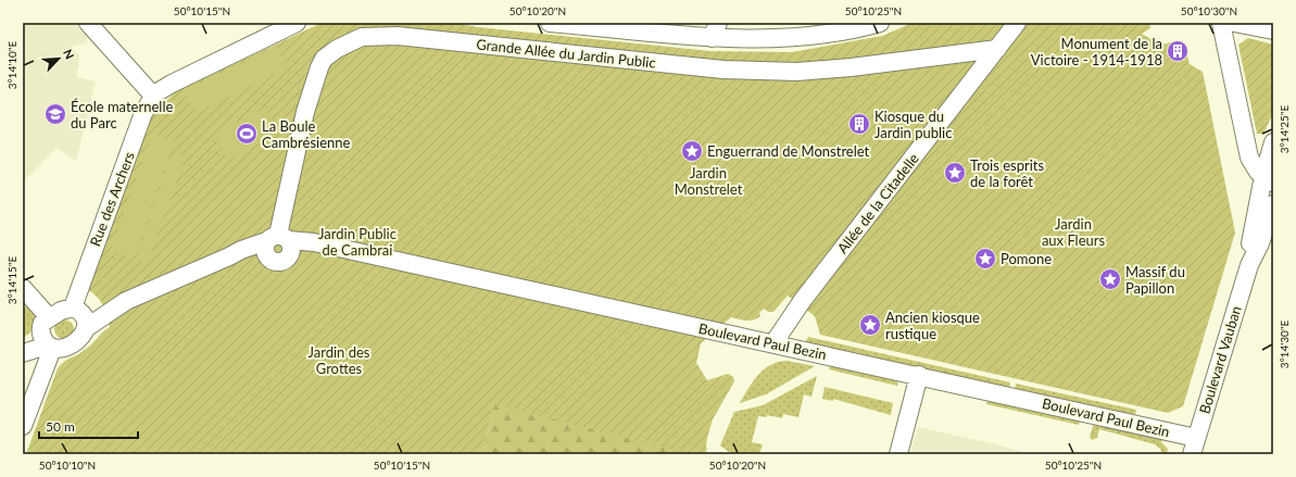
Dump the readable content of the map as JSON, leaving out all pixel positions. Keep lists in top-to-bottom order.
{
  "streets": {
    "street": [
      "Grande Allée du Jardin Public",
      "Rue des Archers",
      "Allée de la Citadelle",
      "Boulevard Paul Bezin",
      "Boulevard Vauban"
    ]
  },
  "crossings": [
    ["Grande Allée du Jardin Public", "Allée de la Citadelle"],
    ["Grande Allée du Jardin Public", "Boulevard Paul Bezin"],
    ["Rue des Archers", "Boulevard Paul Bezin"],
    ["Allée de la Citadelle", "Boulevard Paul Bezin"],
    ["Boulevard Paul Bezin", "Boulevard Vauban"]
  ],
  "parks": [
    "Jardin Monstrelet",
    "Jardin aux Fleurs",
    "Jardin Public de Cambrai",
    "Jardin des Grottes"
  ],
  "places": {
    "building": ["Monument de la Victoire - 1914-1918", "Kiosque du Jardin public"],
    "school or university": ["École maternelle du Parc"],
    "sports": ["La Boule Cambrésienne"],
    "place": [
      "Enguerrand de Monstrelet",
      "Trois esprits de la forêt",
      "Pomone",
      "Massif du Papillon",
      "Ancien kiosque rustique"
    ]
  },
  "scale_bar": "50 m",
  "north": "top right",
  "coordinates": [
    "50°10'15\"N",
    "50°10'20\"N",
    "50°10'25\"N",
    "50°10'30\"N",
    "3°14'10\"E",
    "3°14'25\"E",
    "3°14'15\"E",
    "3°14'30\"E",
    "50°10'10\"N"
  ]
}
